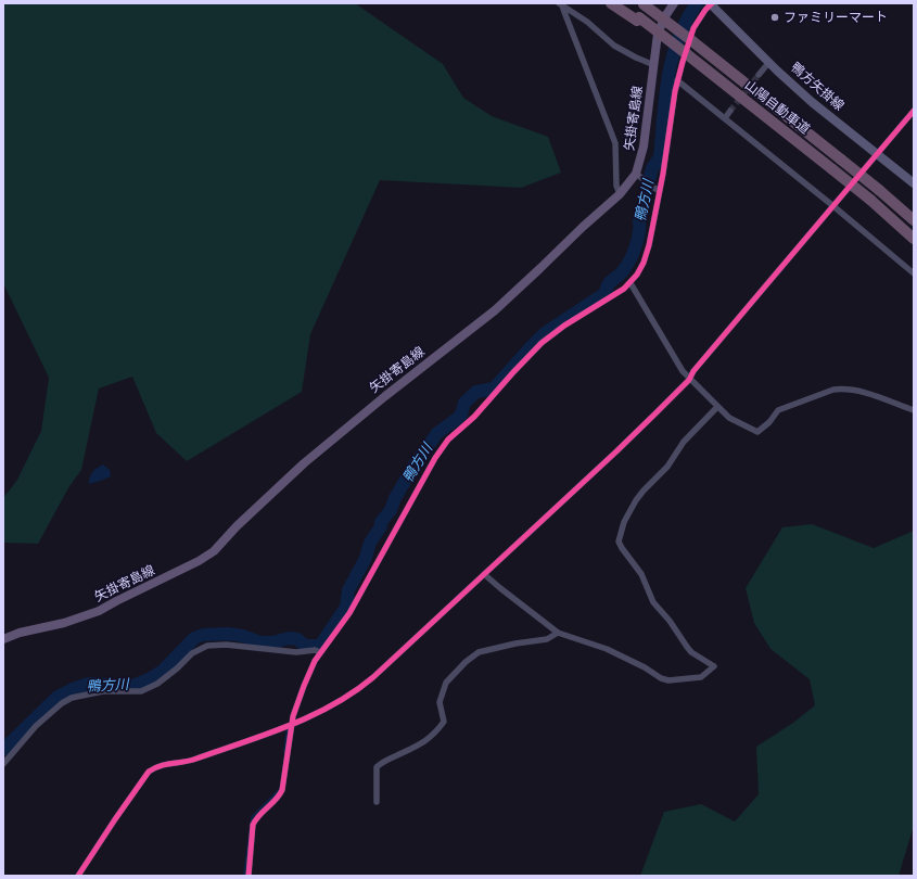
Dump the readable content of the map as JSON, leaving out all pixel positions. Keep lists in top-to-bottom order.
{
  "streets": {
    "highway": ["山陽自動車道"],
    "main road": ["鴨方矢掛線", "矢掛寄島線"]
  },
  "water": ["鴨方川"],
  "places": ["ファミリーマート"]
}
